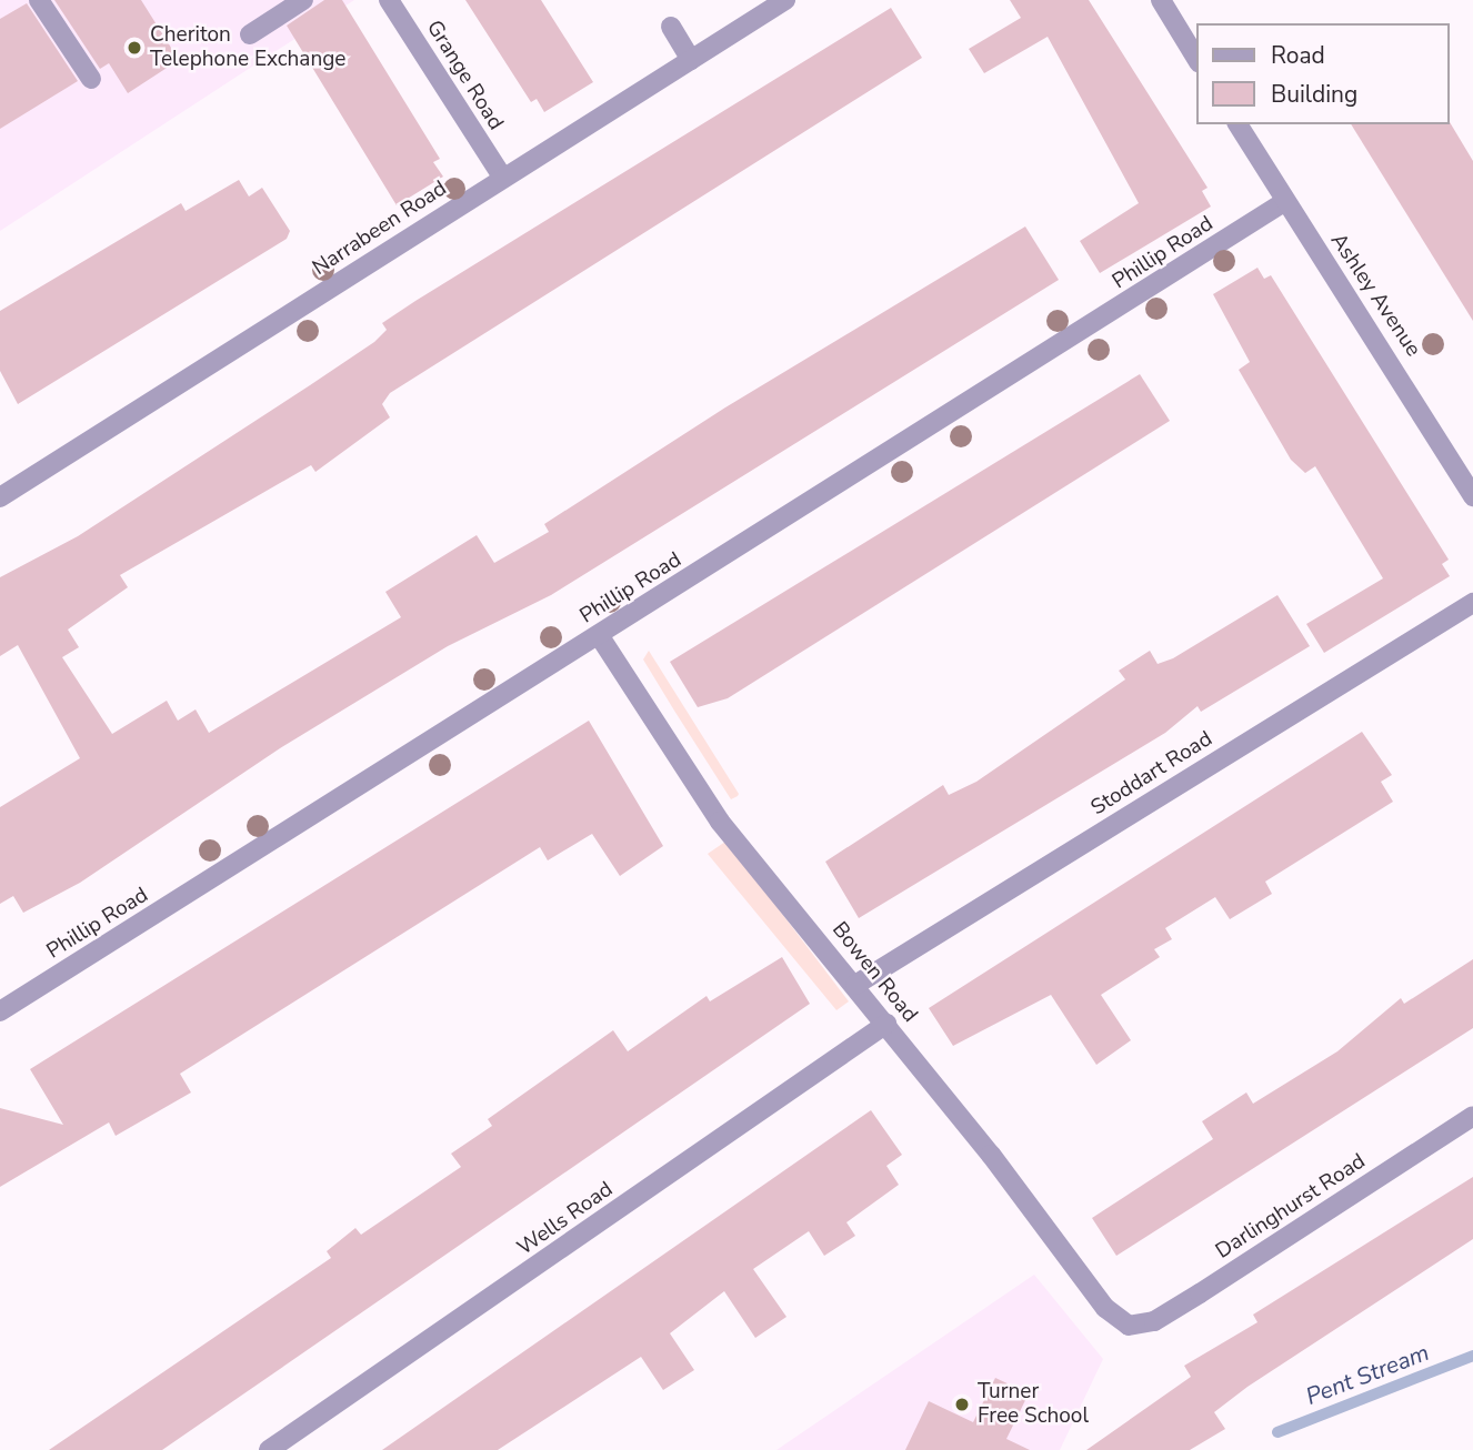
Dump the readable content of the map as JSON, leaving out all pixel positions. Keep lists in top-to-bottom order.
{
  "streets": {
    "street": [
      "Grange Road",
      "Narrabeen Road",
      "Phillip Road",
      "Ashley Avenue",
      "Stoddart Road",
      "Bowen Road",
      "Darlinghurst Road",
      "Wells Road"
    ]
  },
  "crossings": [
    ["Grange Road", "Narrabeen Road"],
    ["Phillip Road", "Ashley Avenue"],
    ["Phillip Road", "Bowen Road"],
    ["Stoddart Road", "Bowen Road"],
    ["Bowen Road", "Darlinghurst Road"],
    ["Bowen Road", "Wells Road"]
  ],
  "water": ["Pent Stream"],
  "places": ["Cheriton Telephone Exchange", "Turner Free School"],
  "legend": ["Road", "Building"]
}
